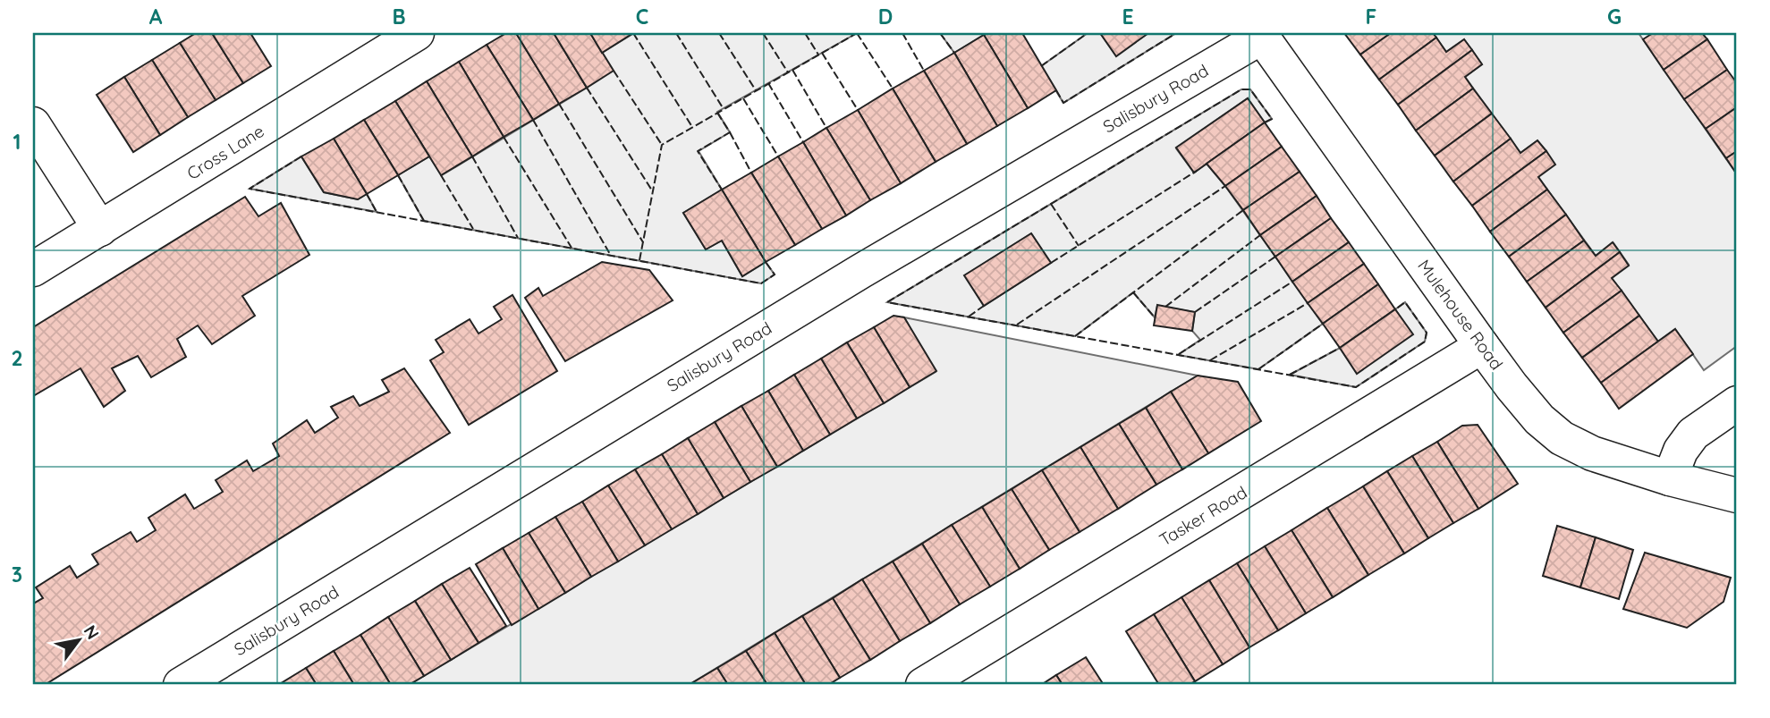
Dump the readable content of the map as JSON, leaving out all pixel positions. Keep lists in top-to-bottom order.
{
  "streets": {
    "street": [
      "Salisbury Road",
      "Cross Lane",
      "Mulehouse Road",
      "Tasker Road"
    ]
  },
  "crossings": [
    ["Salisbury Road", "Mulehouse Road"],
    ["Mulehouse Road", "Tasker Road"]
  ],
  "north": "top right",
  "grid": {
    "columns": [
      "A",
      "B",
      "C",
      "D",
      "E",
      "F",
      "G"
    ],
    "rows": ["1", "2", "3"]
  }
}
